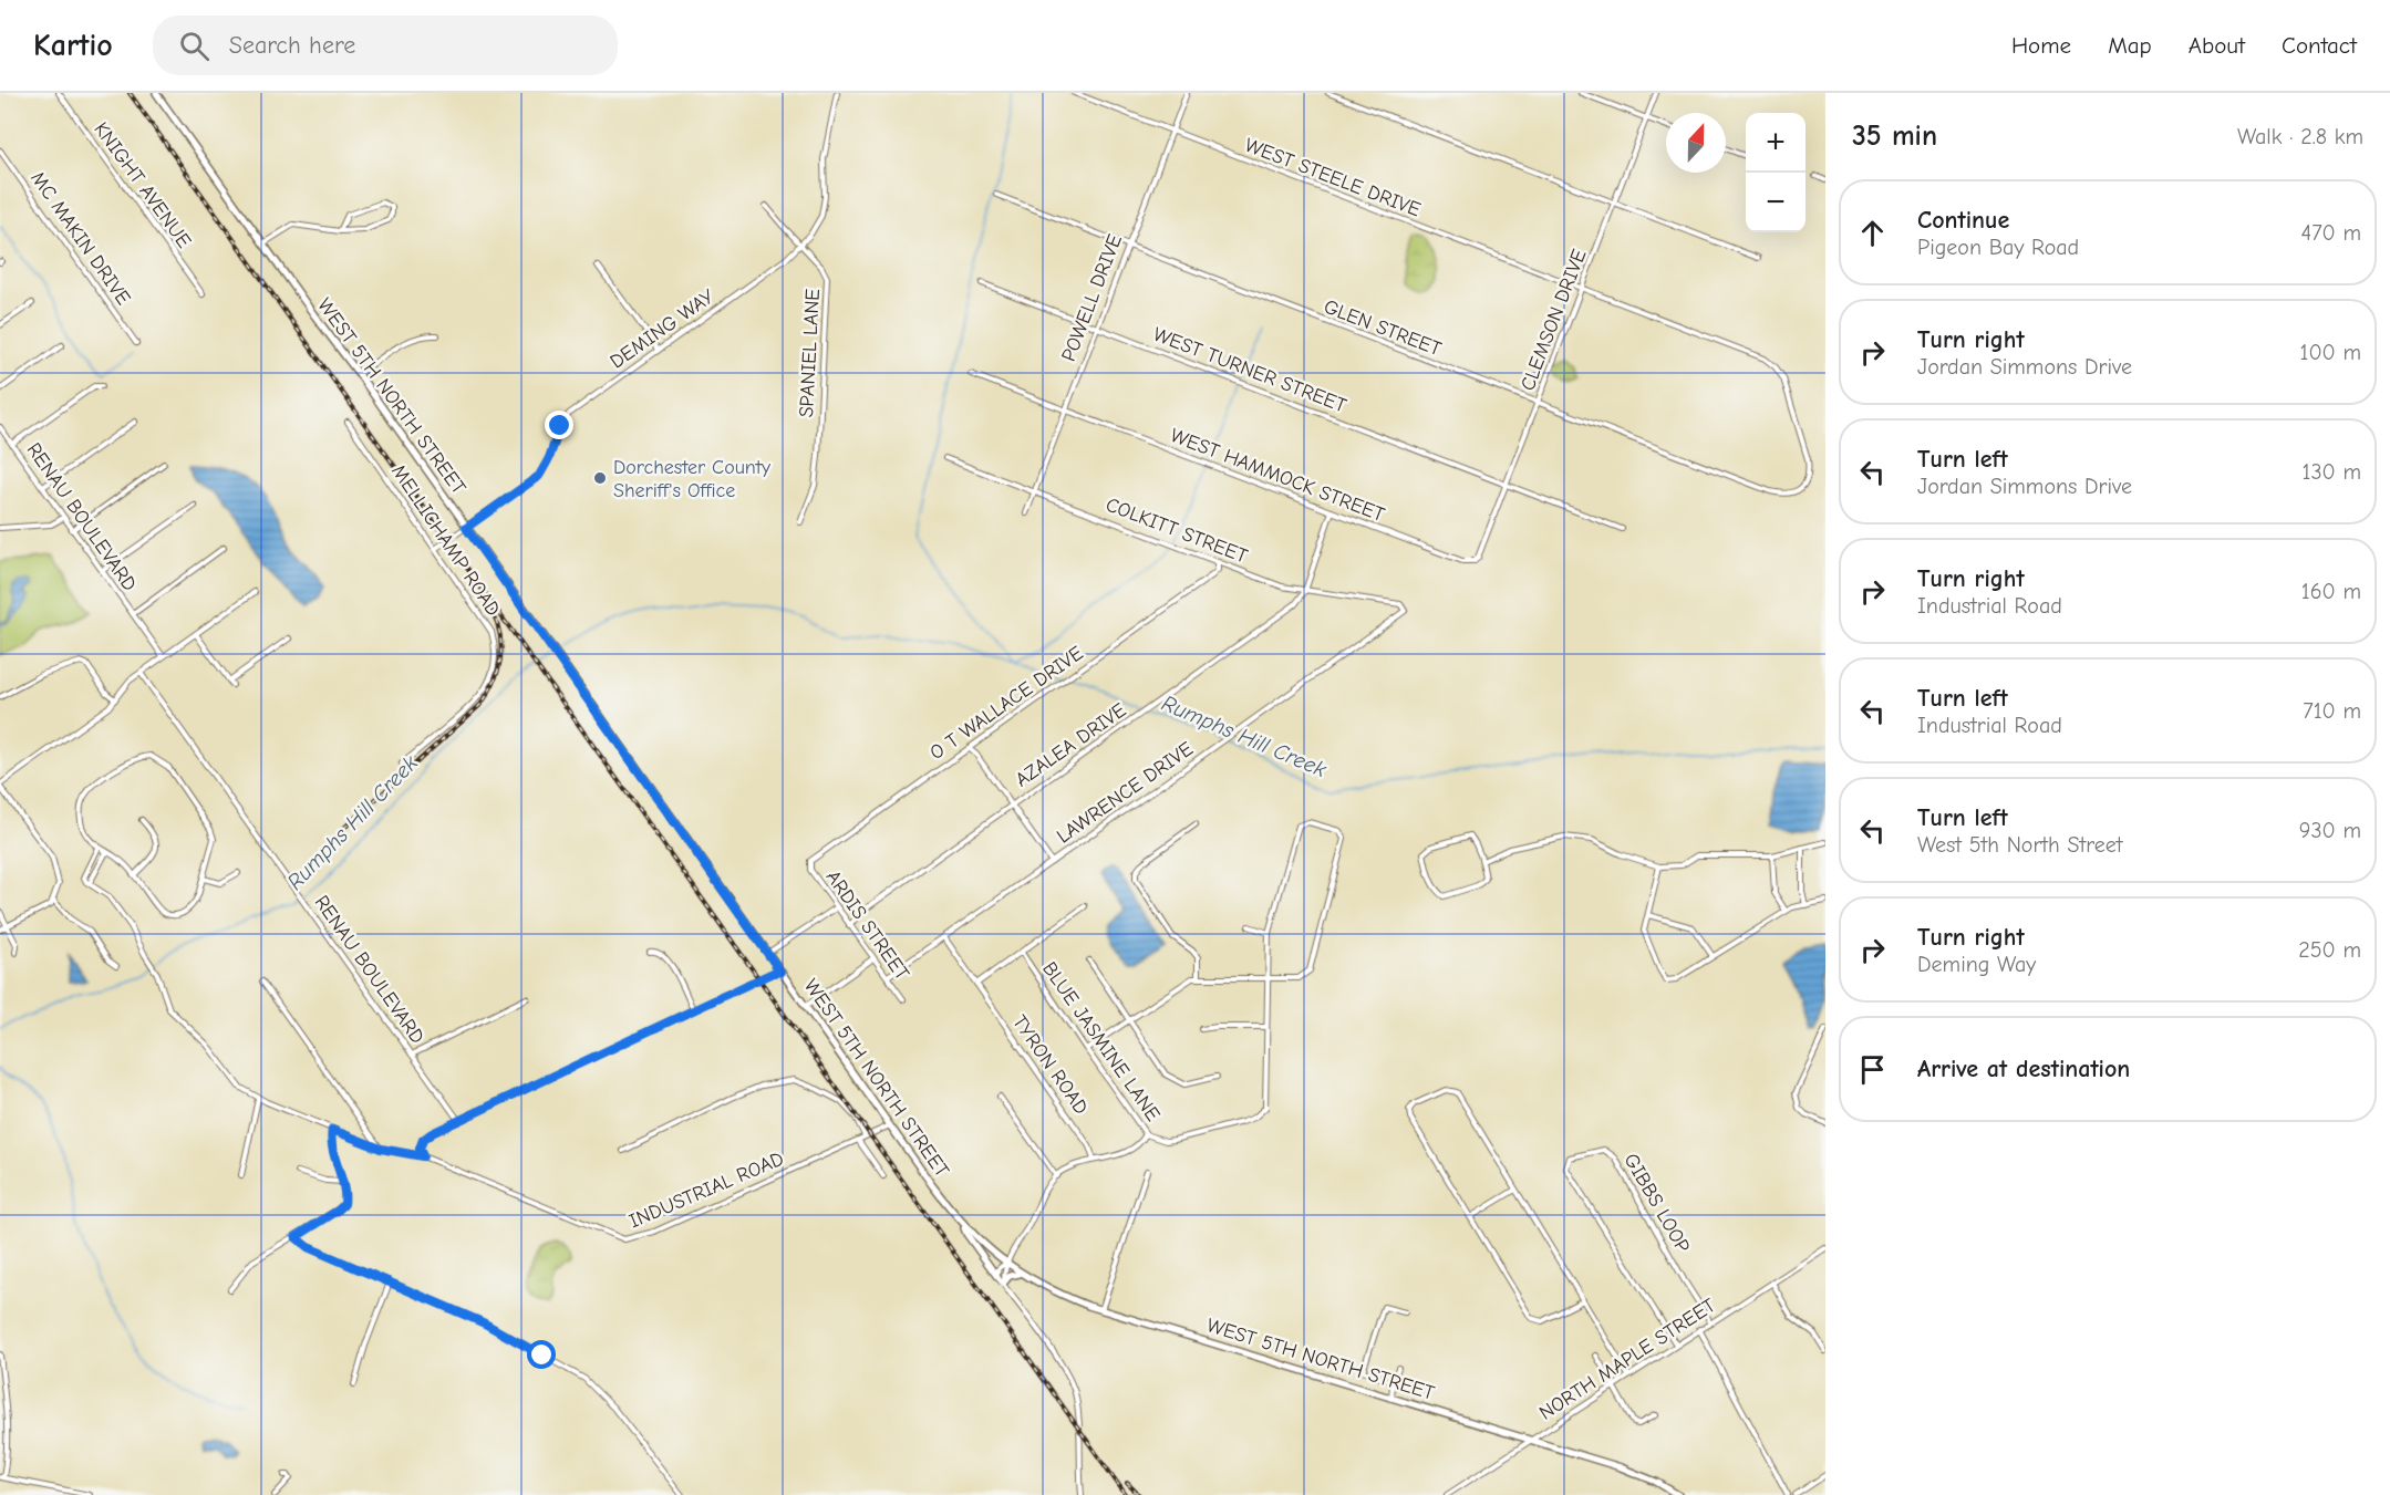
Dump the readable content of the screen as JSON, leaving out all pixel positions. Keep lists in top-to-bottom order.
{
  "streets": {
    "main road": ["WEST 5TH NORTH STREET"],
    "street": [
      "WEST STEELE DRIVE",
      "KNIGHT AVENUE",
      "MC MAKIN DRIVE",
      "POWELL DRIVE",
      "CLEMSON DRIVE",
      "GLEN STREET",
      "DEMING WAY",
      "SPANIEL LANE",
      "WEST TURNER STREET",
      "WEST HAMMOCK STREET",
      "RENAU BOULEVARD",
      "COLKITT STREET",
      "MELLICHAMP ROAD",
      "O T WALLACE DRIVE",
      "AZALEA DRIVE",
      "LAWRENCE DRIVE",
      "ARDIS STREET",
      "BLUE JASMINE LANE",
      "TYRON ROAD",
      "INDUSTRIAL ROAD",
      "GIBBS LOOP",
      "NORTH MAPLE STREET"
    ]
  },
  "crossings": [
    ["WEST STEELE DRIVE", "POWELL DRIVE"],
    ["WEST STEELE DRIVE", "CLEMSON DRIVE"],
    ["WEST STEELE DRIVE", "GLEN STREET"],
    ["POWELL DRIVE", "GLEN STREET"],
    ["POWELL DRIVE", "WEST TURNER STREET"],
    ["POWELL DRIVE", "WEST HAMMOCK STREET"],
    ["POWELL DRIVE", "COLKITT STREET"],
    ["CLEMSON DRIVE", "GLEN STREET"],
    ["CLEMSON DRIVE", "WEST TURNER STREET"],
    ["CLEMSON DRIVE", "WEST HAMMOCK STREET"],
    ["DEMING WAY", "SPANIEL LANE"],
    ["DEMING WAY", "WEST 5TH NORTH STREET"],
    ["DEMING WAY", "MELLICHAMP ROAD"],
    ["WEST 5TH NORTH STREET", "INDUSTRIAL ROAD"],
    ["WEST 5TH NORTH STREET", "NORTH MAPLE STREET"],
    ["WEST HAMMOCK STREET", "AZALEA DRIVE"],
    ["COLKITT STREET", "O T WALLACE DRIVE"],
    ["COLKITT STREET", "AZALEA DRIVE"],
    ["COLKITT STREET", "LAWRENCE DRIVE"],
    ["O T WALLACE DRIVE", "ARDIS STREET"],
    ["AZALEA DRIVE", "ARDIS STREET"],
    ["LAWRENCE DRIVE", "ARDIS STREET"],
    ["LAWRENCE DRIVE", "TYRON ROAD"],
    ["GIBBS LOOP", "NORTH MAPLE STREET"]
  ],
  "water": ["Rumphs Hill Creek"],
  "places": ["Dorchester County Sheriff's Office"],
  "north": "top",
  "page": {
    "header": "Kartio",
    "search": "Search here",
    "nav": [
      "Home",
      "Map",
      "About",
      "Contact"
    ],
    "heading": ["35 min", "Walk · 2.8 km"],
    "map_buttons": ["+", "−"],
    "list": [
      ["Continue", "Pigeon Bay Road", "470 m"],
      ["Turn right", "Jordan Simmons Drive", "100 m"],
      ["Turn left", "Jordan Simmons Drive", "130 m"],
      ["Turn right", "Industrial Road", "160 m"],
      ["Turn left", "Industrial Road", "710 m"],
      ["Turn left", "West 5th North Street", "930 m"],
      ["Turn right", "Deming Way", "250 m"],
      "Arrive at destination"
    ]
  }
}
